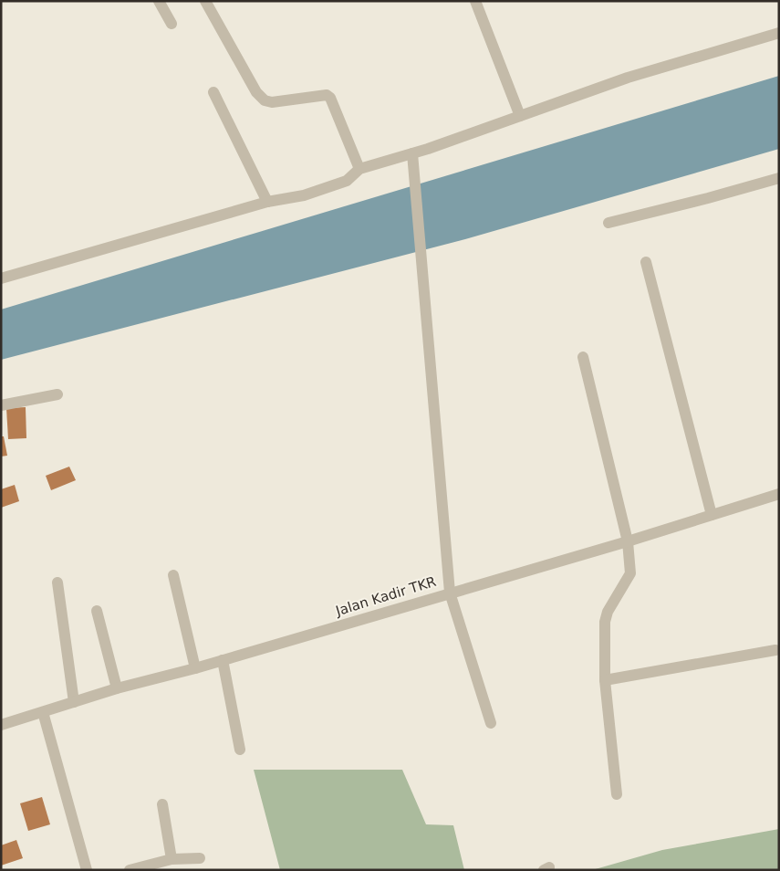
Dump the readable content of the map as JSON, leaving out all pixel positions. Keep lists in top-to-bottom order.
{
  "streets": {
    "street": ["Jalan Kadir TKR"]
  }
}
